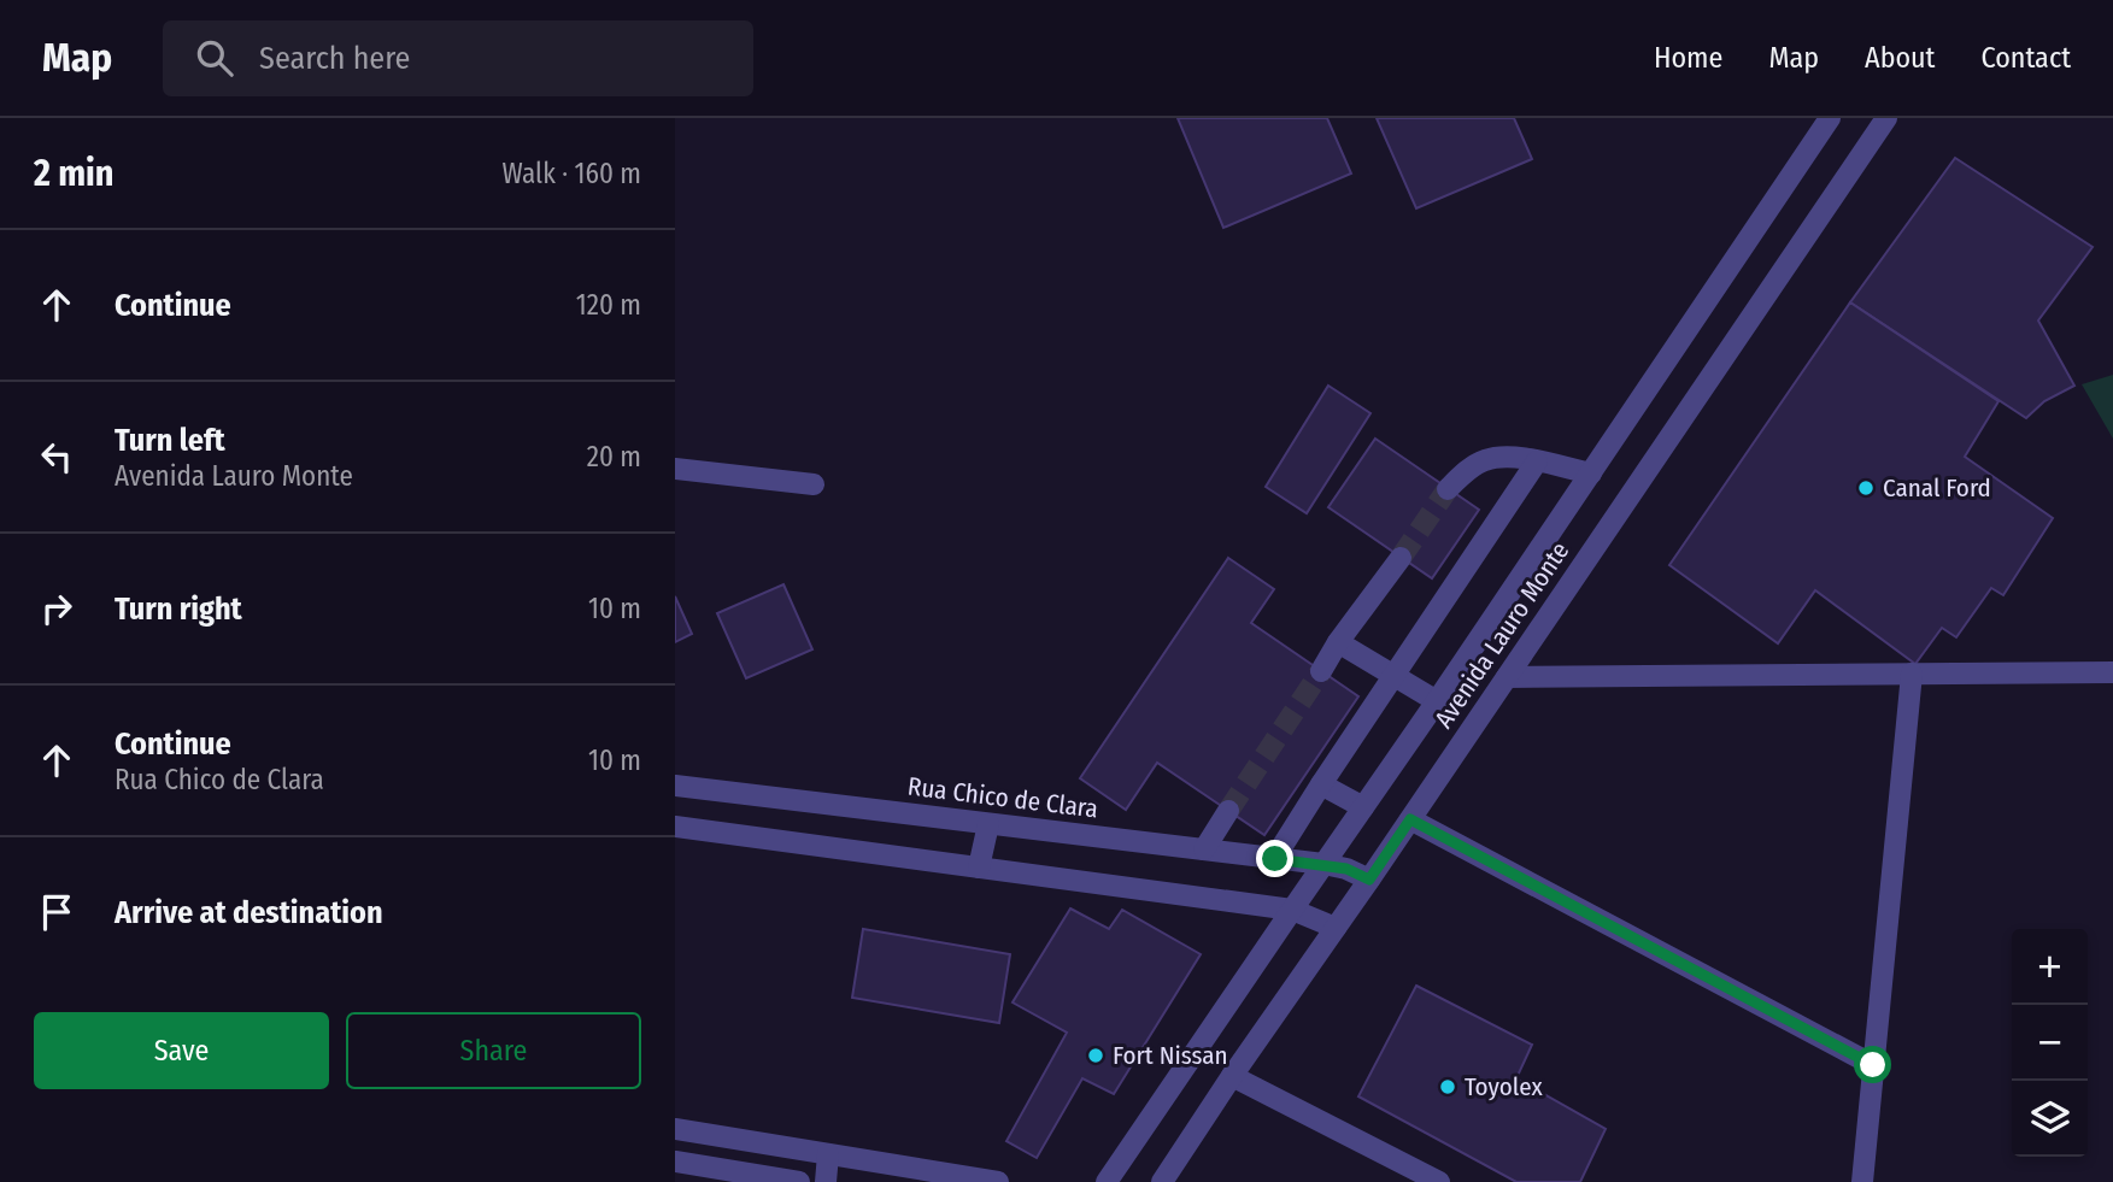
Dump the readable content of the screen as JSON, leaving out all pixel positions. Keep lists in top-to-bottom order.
{
  "streets": {
    "street": ["Avenida Lauro Monte", "Rua Chico de Clara"]
  },
  "crossings": [
    ["Avenida Lauro Monte", "Rua Chico de Clara"]
  ],
  "places": ["Canal Ford", "Fort Nissan", "Toyolex"],
  "page": {
    "header": "Map",
    "search": "Search here",
    "nav": [
      "Home",
      "Map",
      "About",
      "Contact"
    ],
    "heading": ["2 min", "Walk · 160 m"],
    "list": [
      ["Continue", "120 m"],
      ["Turn left", "Avenida Lauro Monte", "20 m"],
      ["Turn right", "10 m"],
      ["Continue", "Rua Chico de Clara", "10 m"],
      "Arrive at destination"
    ],
    "map_buttons": ["+", "−"],
    "buttons": ["Save", "Share"]
  }
}
